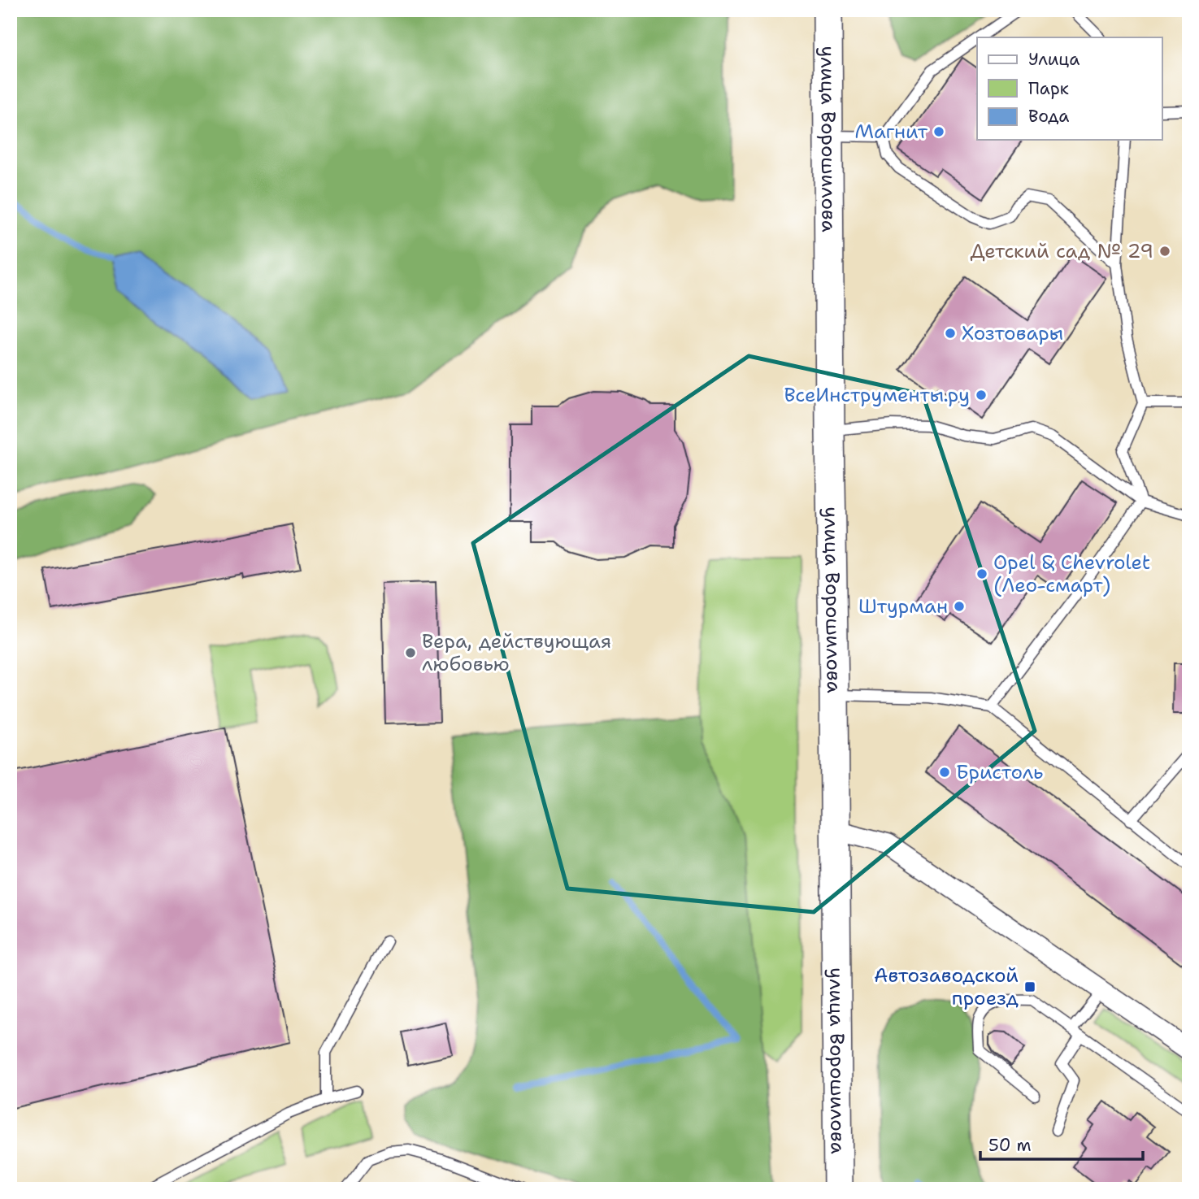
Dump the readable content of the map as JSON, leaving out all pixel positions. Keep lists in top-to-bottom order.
{
  "streets": {
    "main road": ["улица Ворошилова"]
  },
  "places": {
    "other": [
      "Магнит",
      "Детский сад № 29",
      "Хозтовары",
      "ВсеИнструменты.ру",
      "Opel & Chevrolet (Лео-смарт)",
      "Штурман",
      "Вера, действующая любовью",
      "Бристоль"
    ],
    "transit": ["Автозаводской проезд"]
  },
  "legend": ["Улица", "Парк", "Вода"],
  "scale_bar": "50 m"
}
